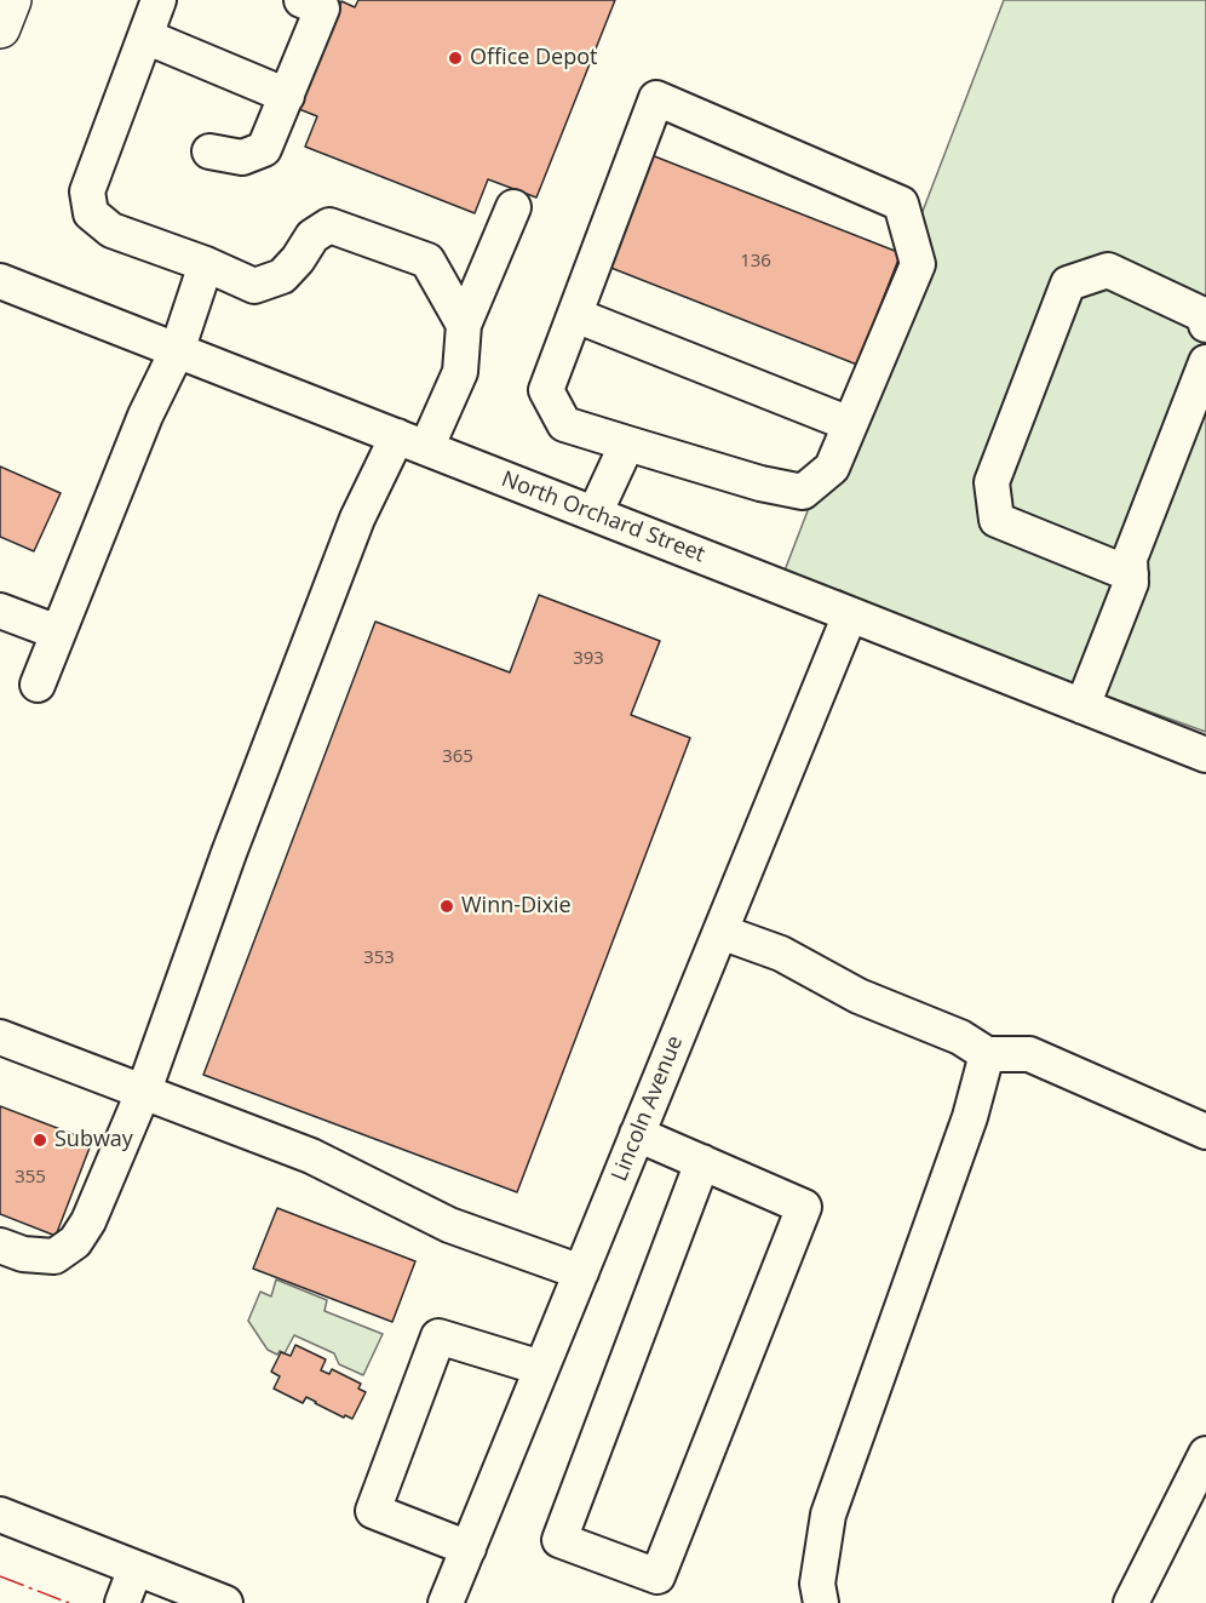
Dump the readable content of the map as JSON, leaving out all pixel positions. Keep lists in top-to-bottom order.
{
  "streets": {
    "street": ["North Orchard Street", "Lincoln Avenue"]
  },
  "crossings": [
    ["North Orchard Street", "Lincoln Avenue"]
  ],
  "places": ["Office Depot", "Winn-Dixie", "Subway"],
  "house_numbers": [
    "136",
    "393",
    "365",
    "353",
    "355"
  ]
}
